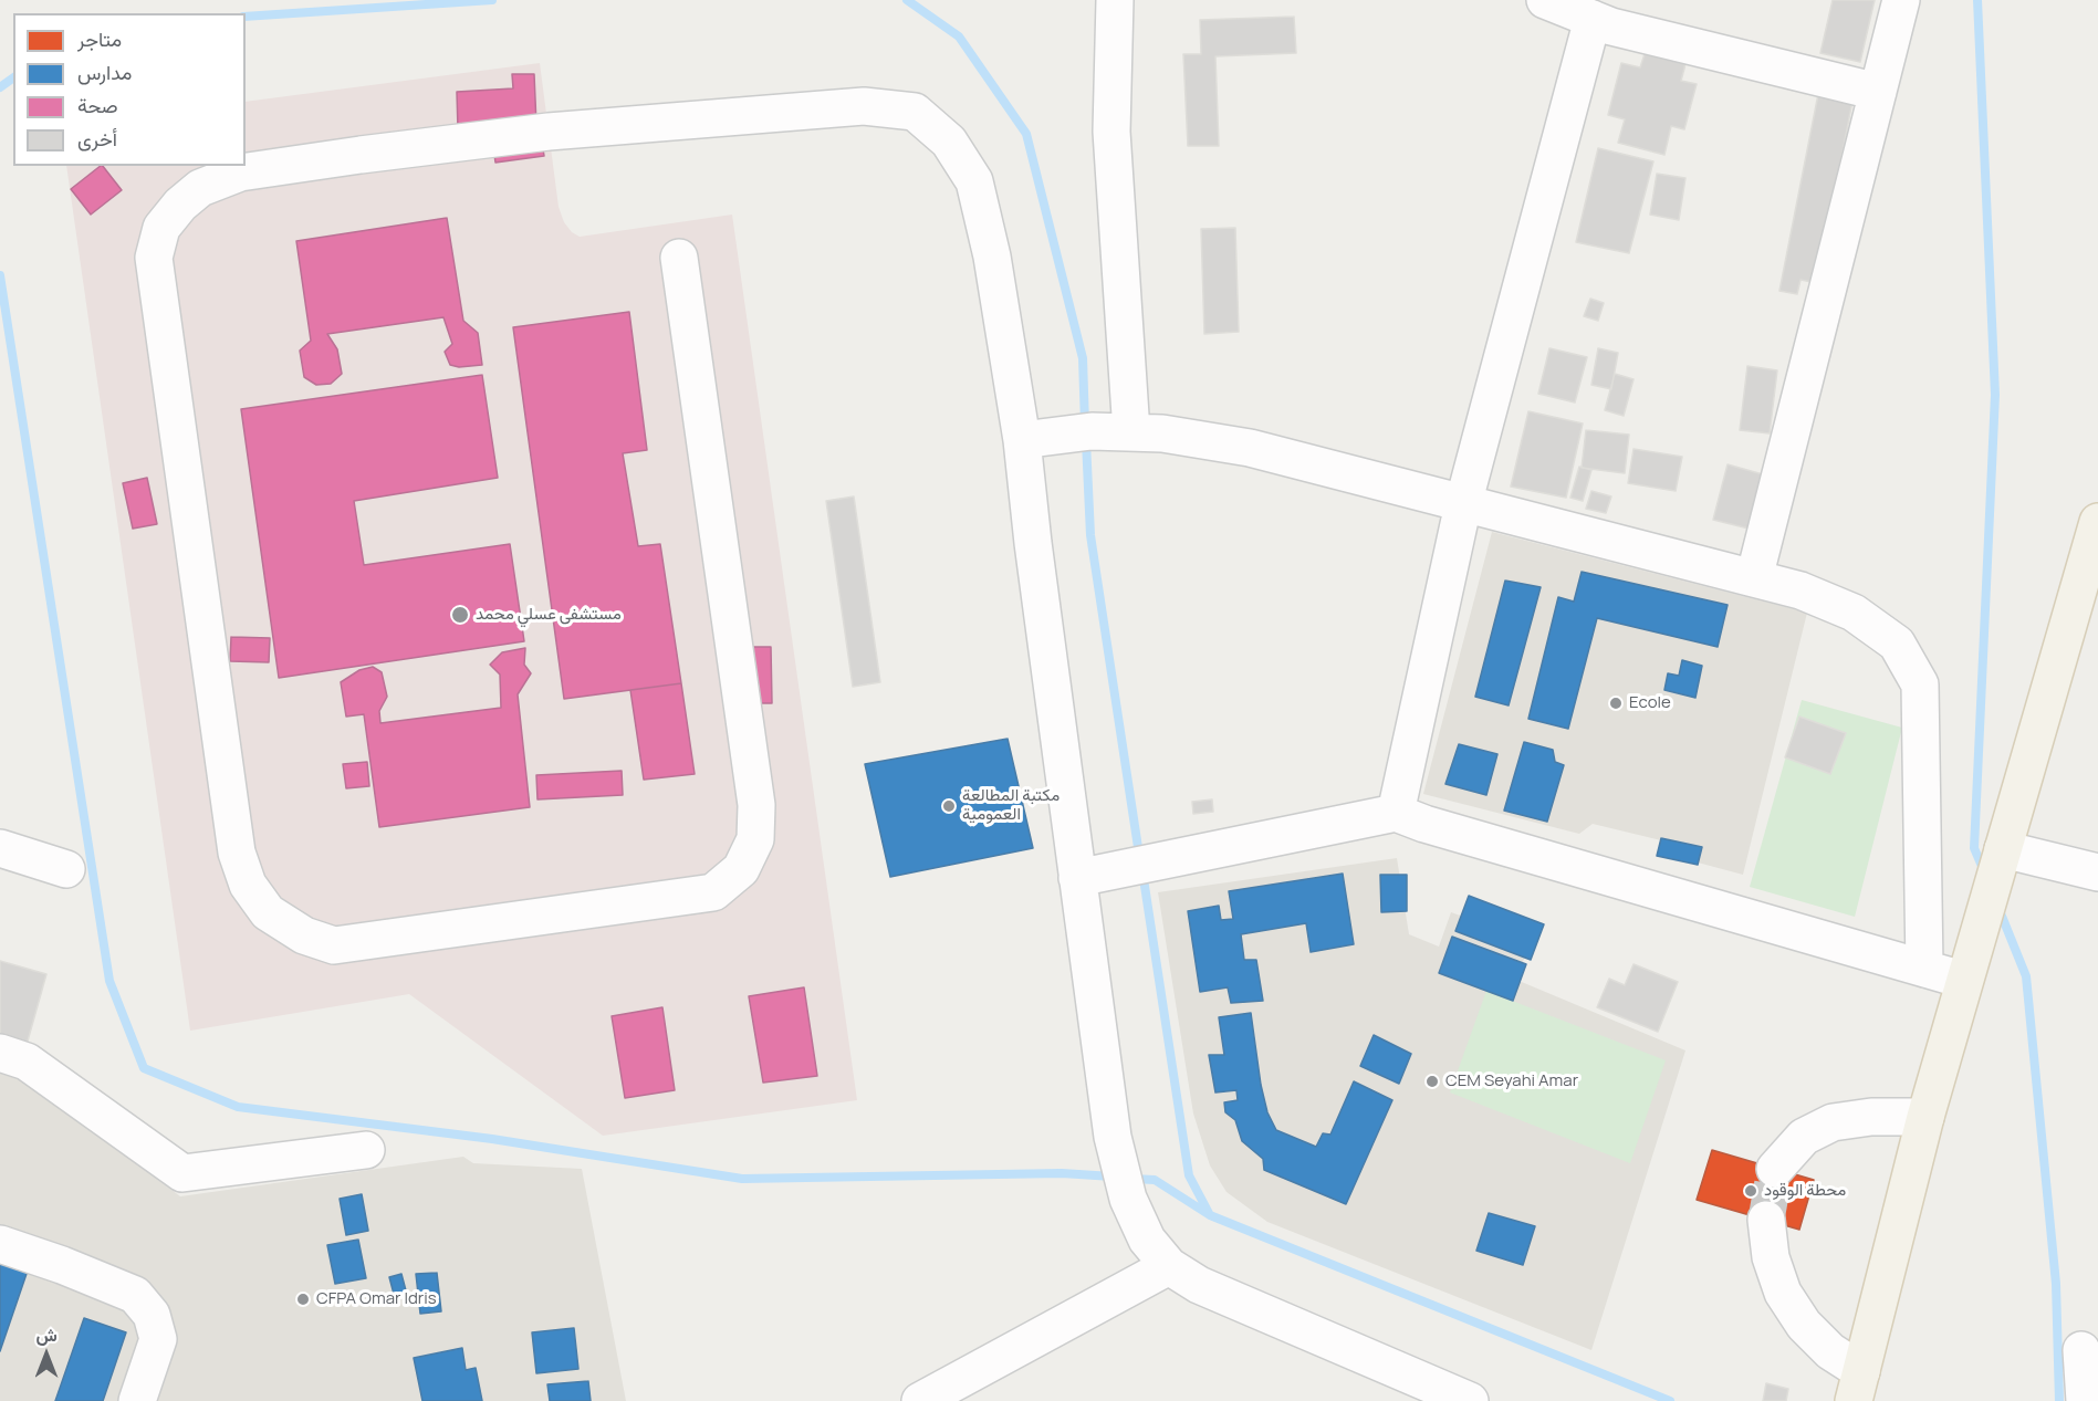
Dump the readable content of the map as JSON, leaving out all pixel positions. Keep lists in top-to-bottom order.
{
  "places": [
    "مستشفى عسلي محمد",
    "Ecole",
    "مكتبة المطالعة العمومية",
    "CEM Seyahi Amar",
    "محطة الوقود",
    "CFPA Omar Idris"
  ],
  "legend": [
    "متاجر",
    "مدارس",
    "صحة",
    "أخرى"
  ],
  "north": "top"
}
